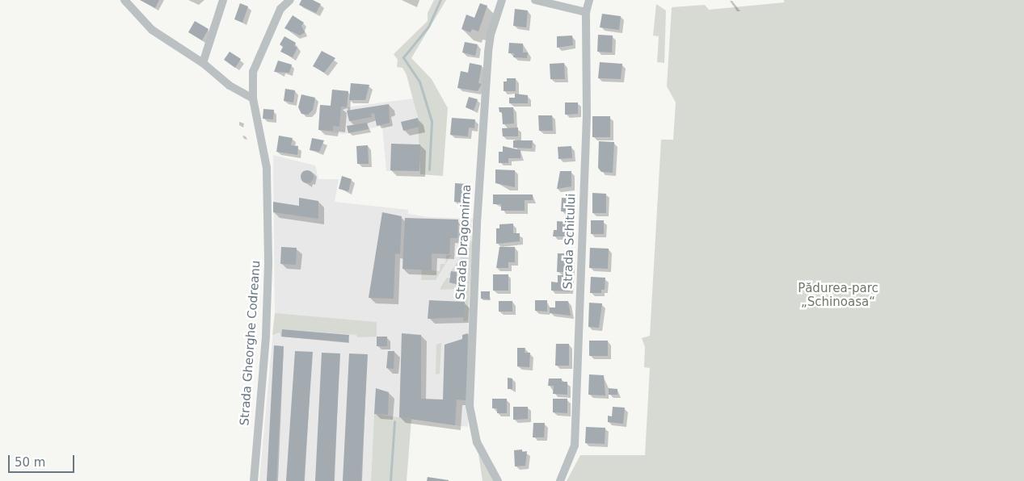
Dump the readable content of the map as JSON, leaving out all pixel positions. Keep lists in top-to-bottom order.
{
  "streets": {
    "street": ["Strada Schitului", "Strada Dragomirna", "Strada Gheorghe Codreanu"]
  },
  "parks": ["Pădurea-parc „Schinoasa“"],
  "scale_bar": "50 m"
}
